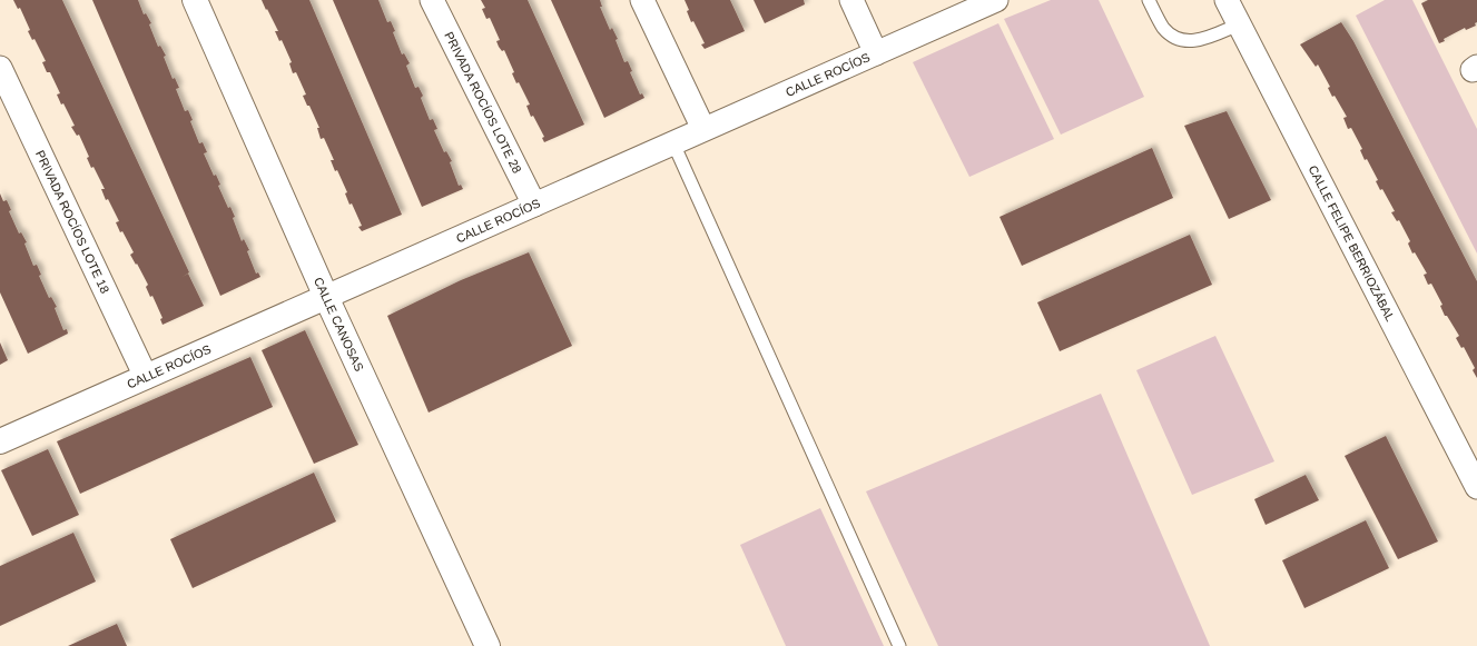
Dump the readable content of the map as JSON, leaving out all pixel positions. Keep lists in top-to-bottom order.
{
  "streets": {
    "street": [
      "CALLE ROCÍOS",
      "PRIVADA ROCÍOS LOTE 28",
      "PRIVADA ROCÍOS LOTE 18",
      "CALLE FELIPE BERRIOZÁBAL",
      "CALLE CANOSAS"
    ]
  },
  "crossings": [
    ["CALLE ROCÍOS", "PRIVADA ROCÍOS LOTE 28"],
    ["CALLE ROCÍOS", "PRIVADA ROCÍOS LOTE 18"],
    ["CALLE ROCÍOS", "CALLE CANOSAS"]
  ]
}
